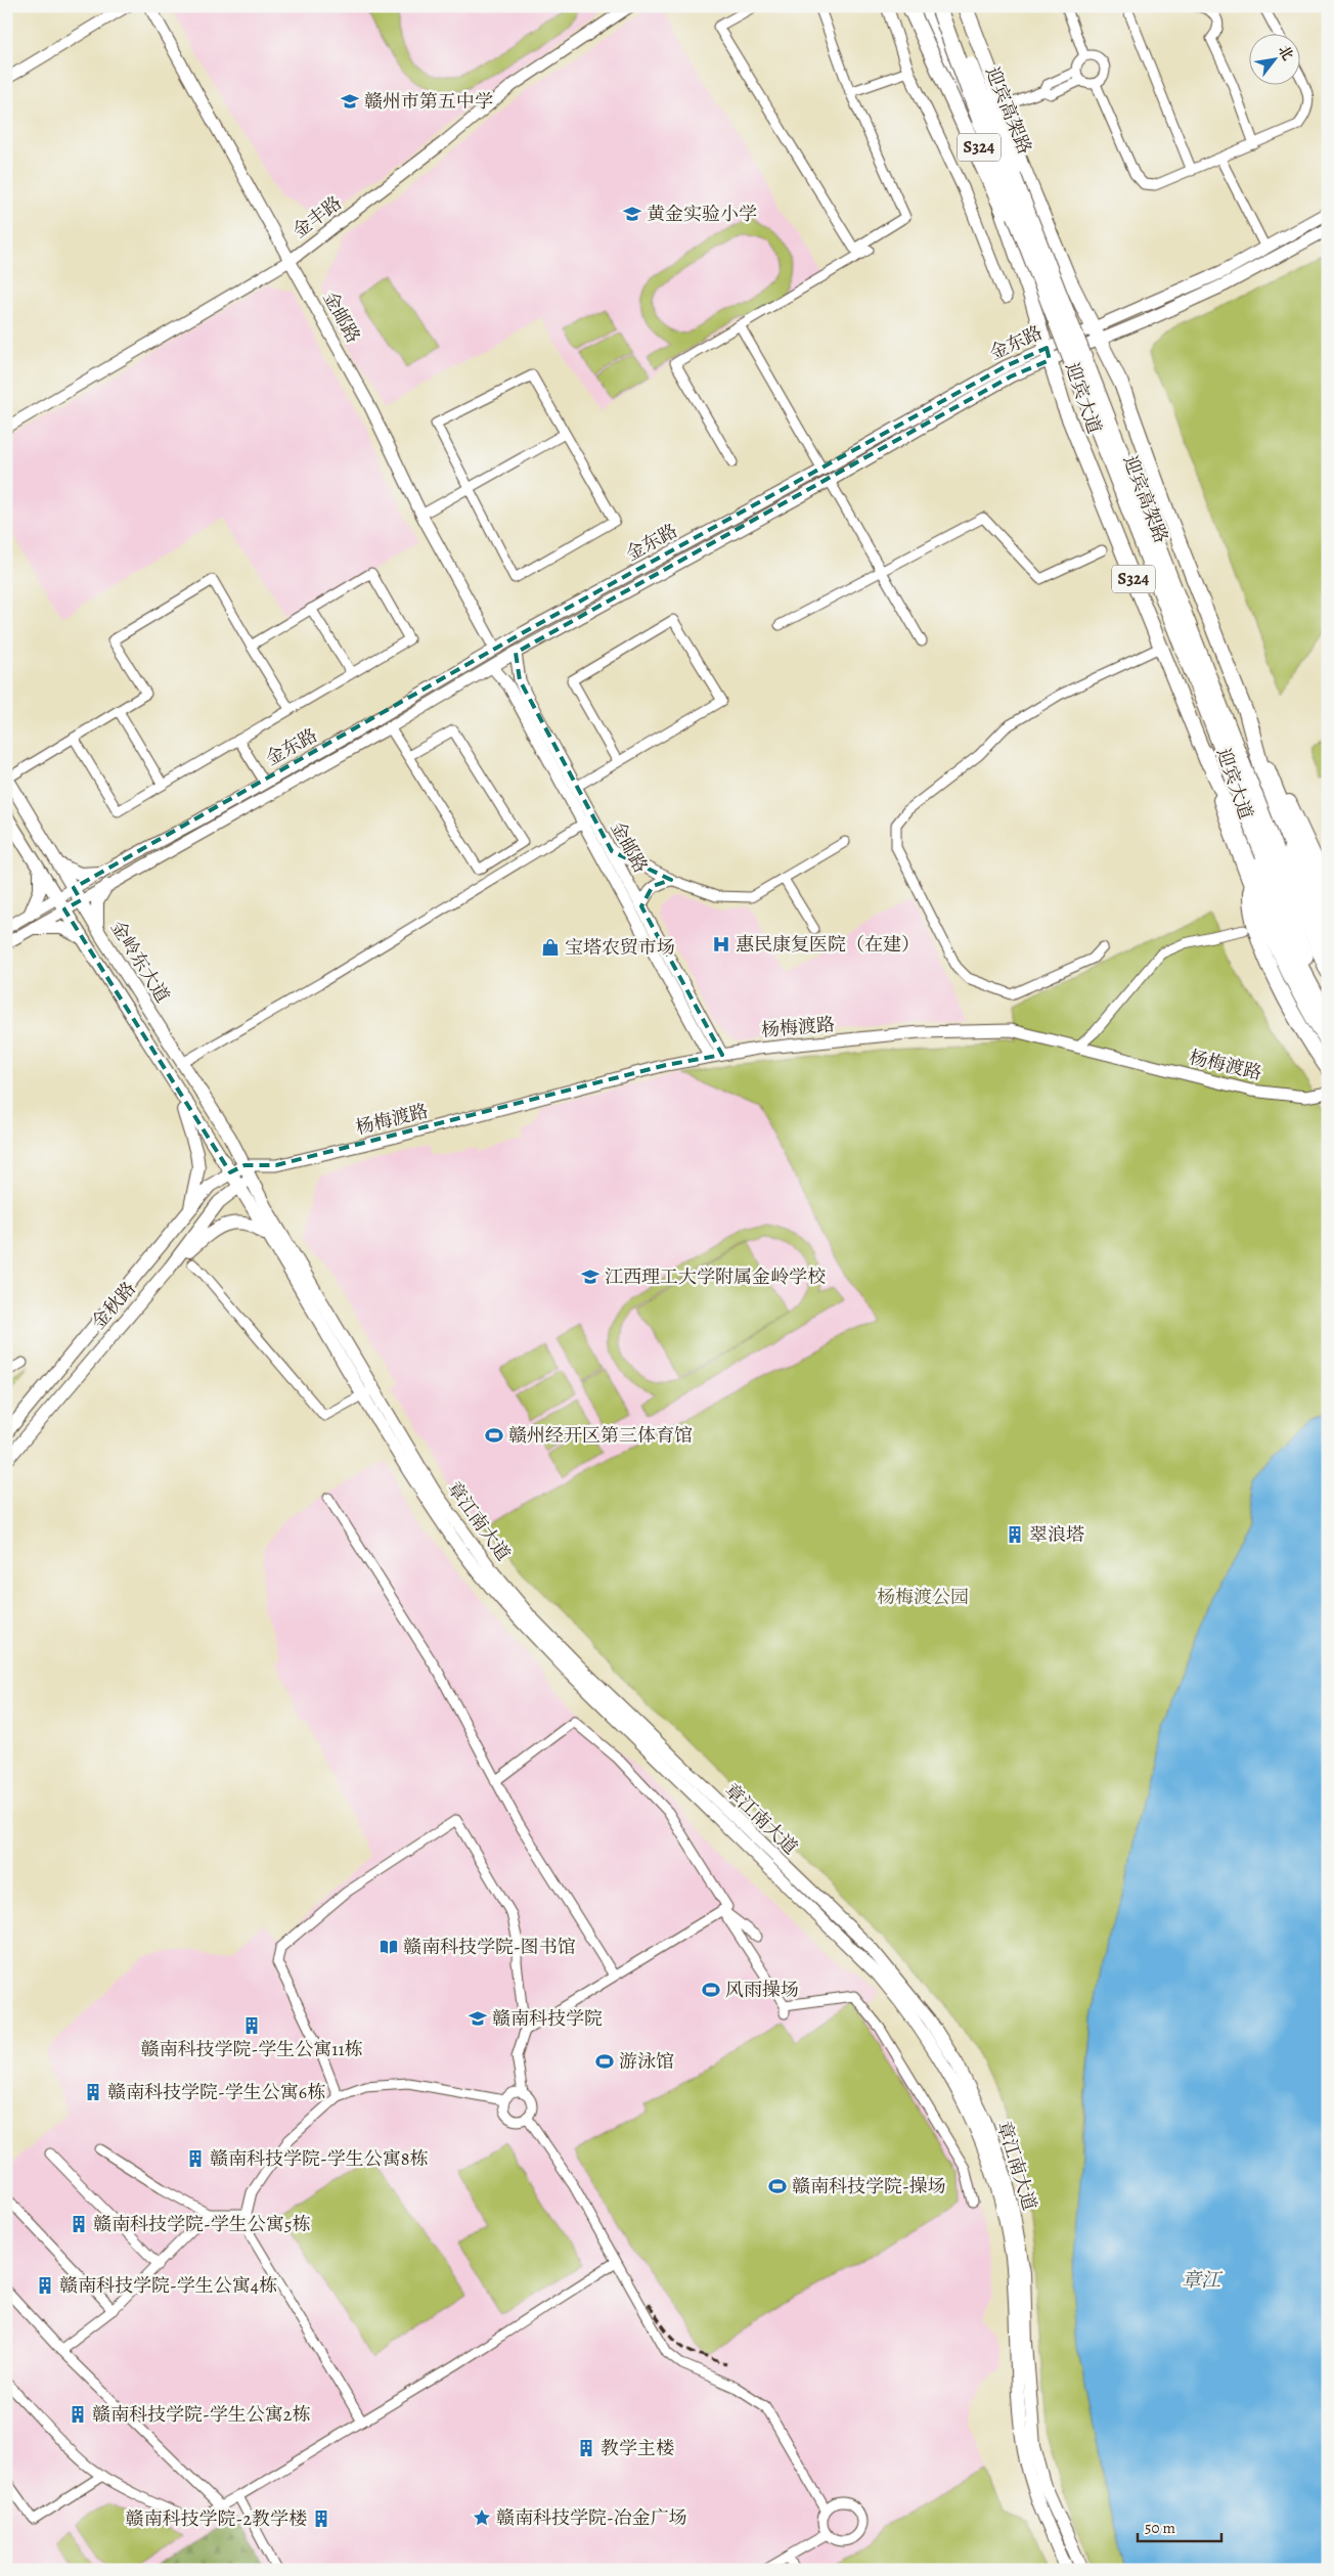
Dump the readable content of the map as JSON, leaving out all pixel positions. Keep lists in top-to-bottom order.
{
  "streets": {
    "highway": ["迎宾高架路"],
    "main road": [
      "S324",
      "金东路",
      "迎宾大道",
      "金岭东大道",
      "金秋路",
      "章江南大道"
    ],
    "street": ["金丰路", "金邮路", "杨梅渡路"]
  },
  "crossings": [
    ["迎宾高架路", "S324"],
    ["迎宾高架路", "迎宾大道"],
    ["S324", "迎宾大道"],
    ["金丰路", "金邮路"],
    ["金邮路", "金东路"],
    ["金邮路", "杨梅渡路"],
    ["金东路", "迎宾大道"],
    ["金东路", "金岭东大道"],
    ["金岭东大道", "杨梅渡路"],
    ["金岭东大道", "金秋路"],
    ["金岭东大道", "章江南大道"],
    ["杨梅渡路", "金秋路"],
    ["杨梅渡路", "章江南大道"],
    ["金秋路", "章江南大道"]
  ],
  "water": ["章江"],
  "parks": ["杨梅渡公园"],
  "places": {
    "school or university": [
      "赣州市第五中学",
      "黄金实验小学",
      "江西理工大学附属金岭学校",
      "赣南科技学院"
    ],
    "hospital": ["惠民康复医院（在建）"],
    "shop": ["宝塔农贸市场"],
    "sports": [
      "赣州经开区第三体育馆",
      "风雨操场",
      "游泳馆",
      "赣南科技学院-操场"
    ],
    "building": [
      "翠浪塔",
      "赣南科技学院-学生公寓11栋",
      "赣南科技学院-学生公寓6栋",
      "赣南科技学院-学生公寓8栋",
      "赣南科技学院-学生公寓5栋",
      "赣南科技学院-学生公寓4栋",
      "赣南科技学院-学生公寓2栋",
      "教学主楼",
      "赣南科技学院-2教学楼"
    ],
    "library": ["赣南科技学院-图书馆"],
    "place": ["赣南科技学院-冶金广场"]
  },
  "scale_bar": "50 m",
  "north": "top right"
}
